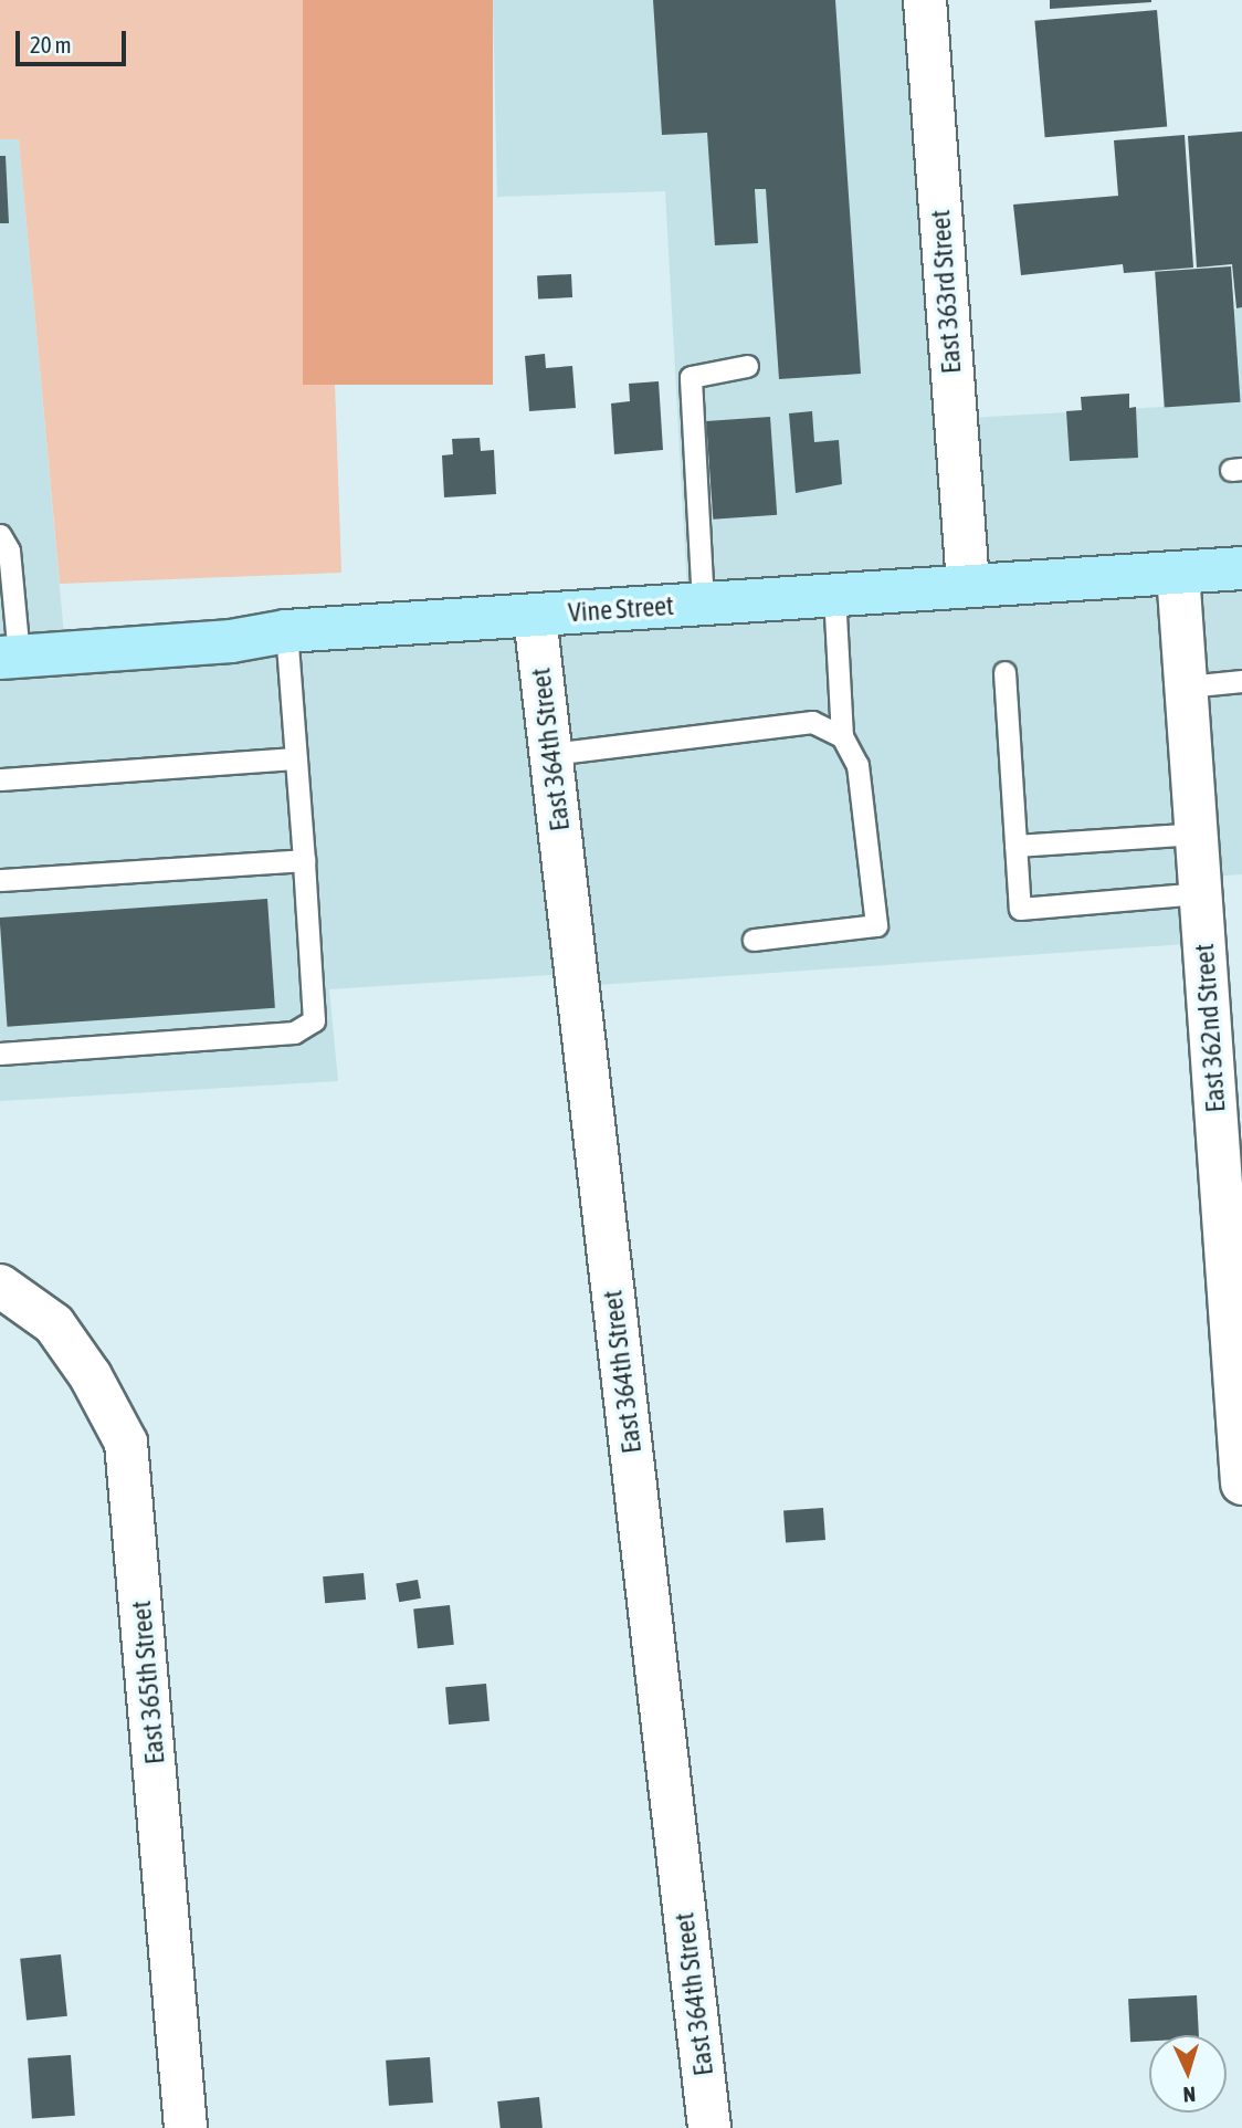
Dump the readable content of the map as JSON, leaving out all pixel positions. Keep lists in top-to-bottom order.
{
  "streets": {
    "main road": ["Vine Street"],
    "street": [
      "East 363rd Street",
      "East 364th Street",
      "East 362nd Street",
      "East 365th Street"
    ]
  },
  "crossings": [
    ["East 363rd Street", "Vine Street"],
    ["Vine Street", "East 364th Street"],
    ["Vine Street", "East 362nd Street"]
  ],
  "scale_bar": "20 m",
  "north": "bottom"
}
